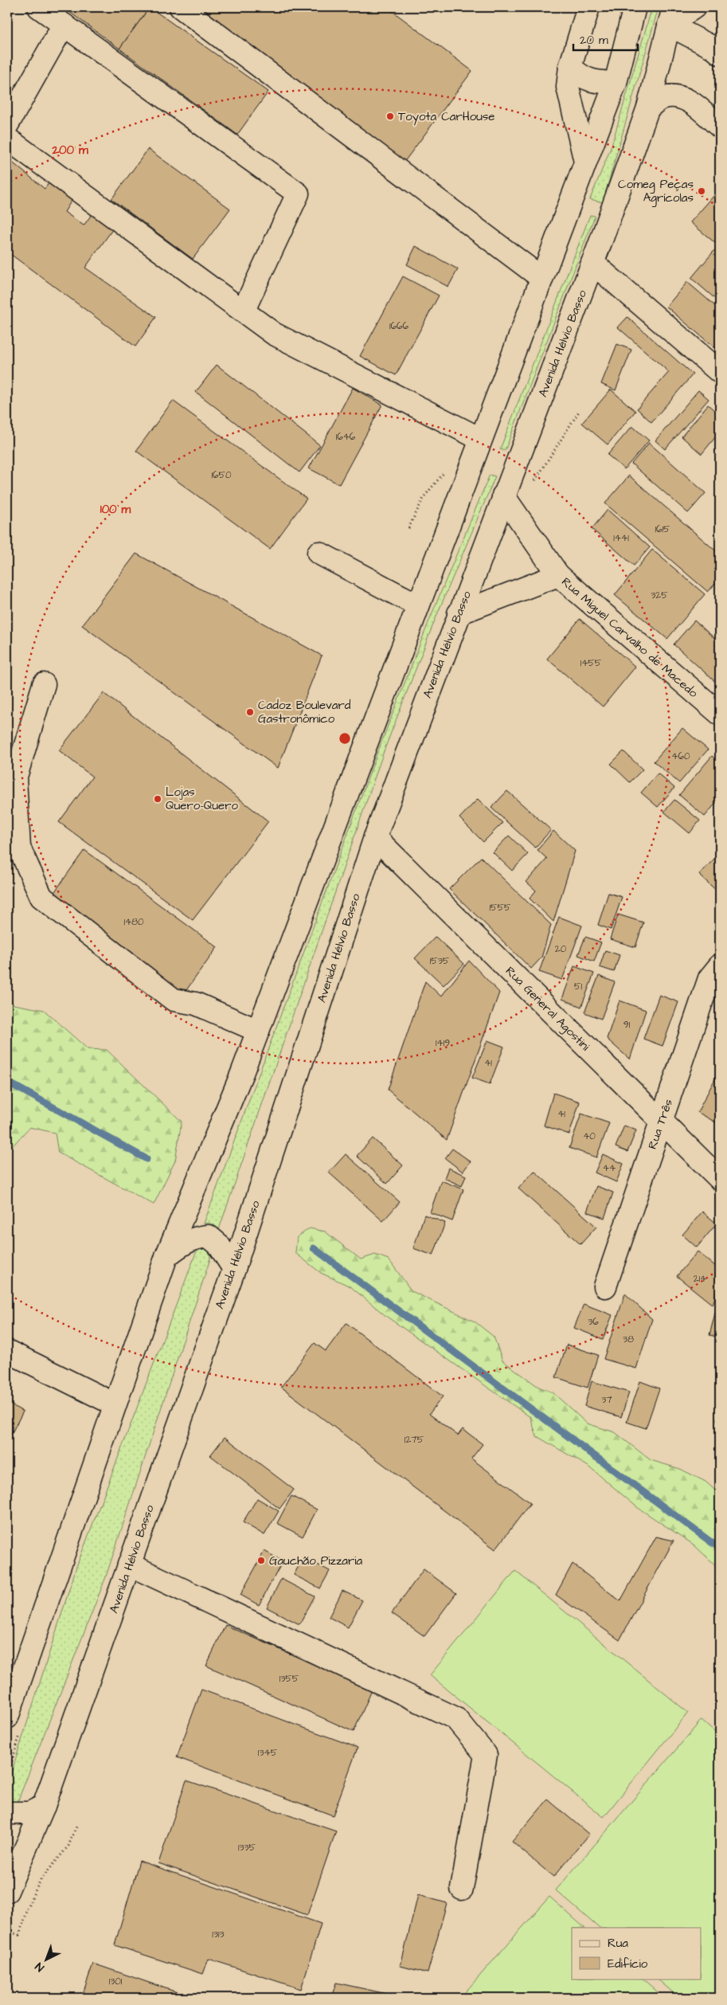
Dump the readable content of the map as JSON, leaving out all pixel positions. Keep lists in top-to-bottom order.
{
  "streets": {
    "main road": [
      "Avenida Hélvio Basso",
      "Rua Miguel Carvalho de Macedo",
      "Rua General Agostini",
      "Rua Três"
    ]
  },
  "crossings": [
    ["Avenida Hélvio Basso", "Rua Miguel Carvalho de Macedo"],
    ["Avenida Hélvio Basso", "Rua General Agostini"],
    ["Rua General Agostini", "Rua Três"]
  ],
  "places": [
    "Toyota CarHouse",
    "Comeg Peças Agrícolas",
    "Cadoz Boulevard Gastronômico",
    "Lojas Quero-Quero",
    "Gauchão Pizzaria"
  ],
  "house_numbers": [
    "1666",
    "1646",
    "1650",
    "1615",
    "1441",
    "325",
    "1455",
    "460",
    "1555",
    "1480",
    "20",
    "1535",
    "51",
    "91",
    "1419",
    "41",
    "41",
    "40",
    "44",
    "214",
    "36",
    "38",
    "37",
    "1275",
    "1355",
    "1345",
    "1335",
    "1313",
    "1301"
  ],
  "legend": ["Rua", "Edifício"],
  "scale_bar": "20 m",
  "north": "bottom left",
  "rings": ["200 m", "100 m"]
}
